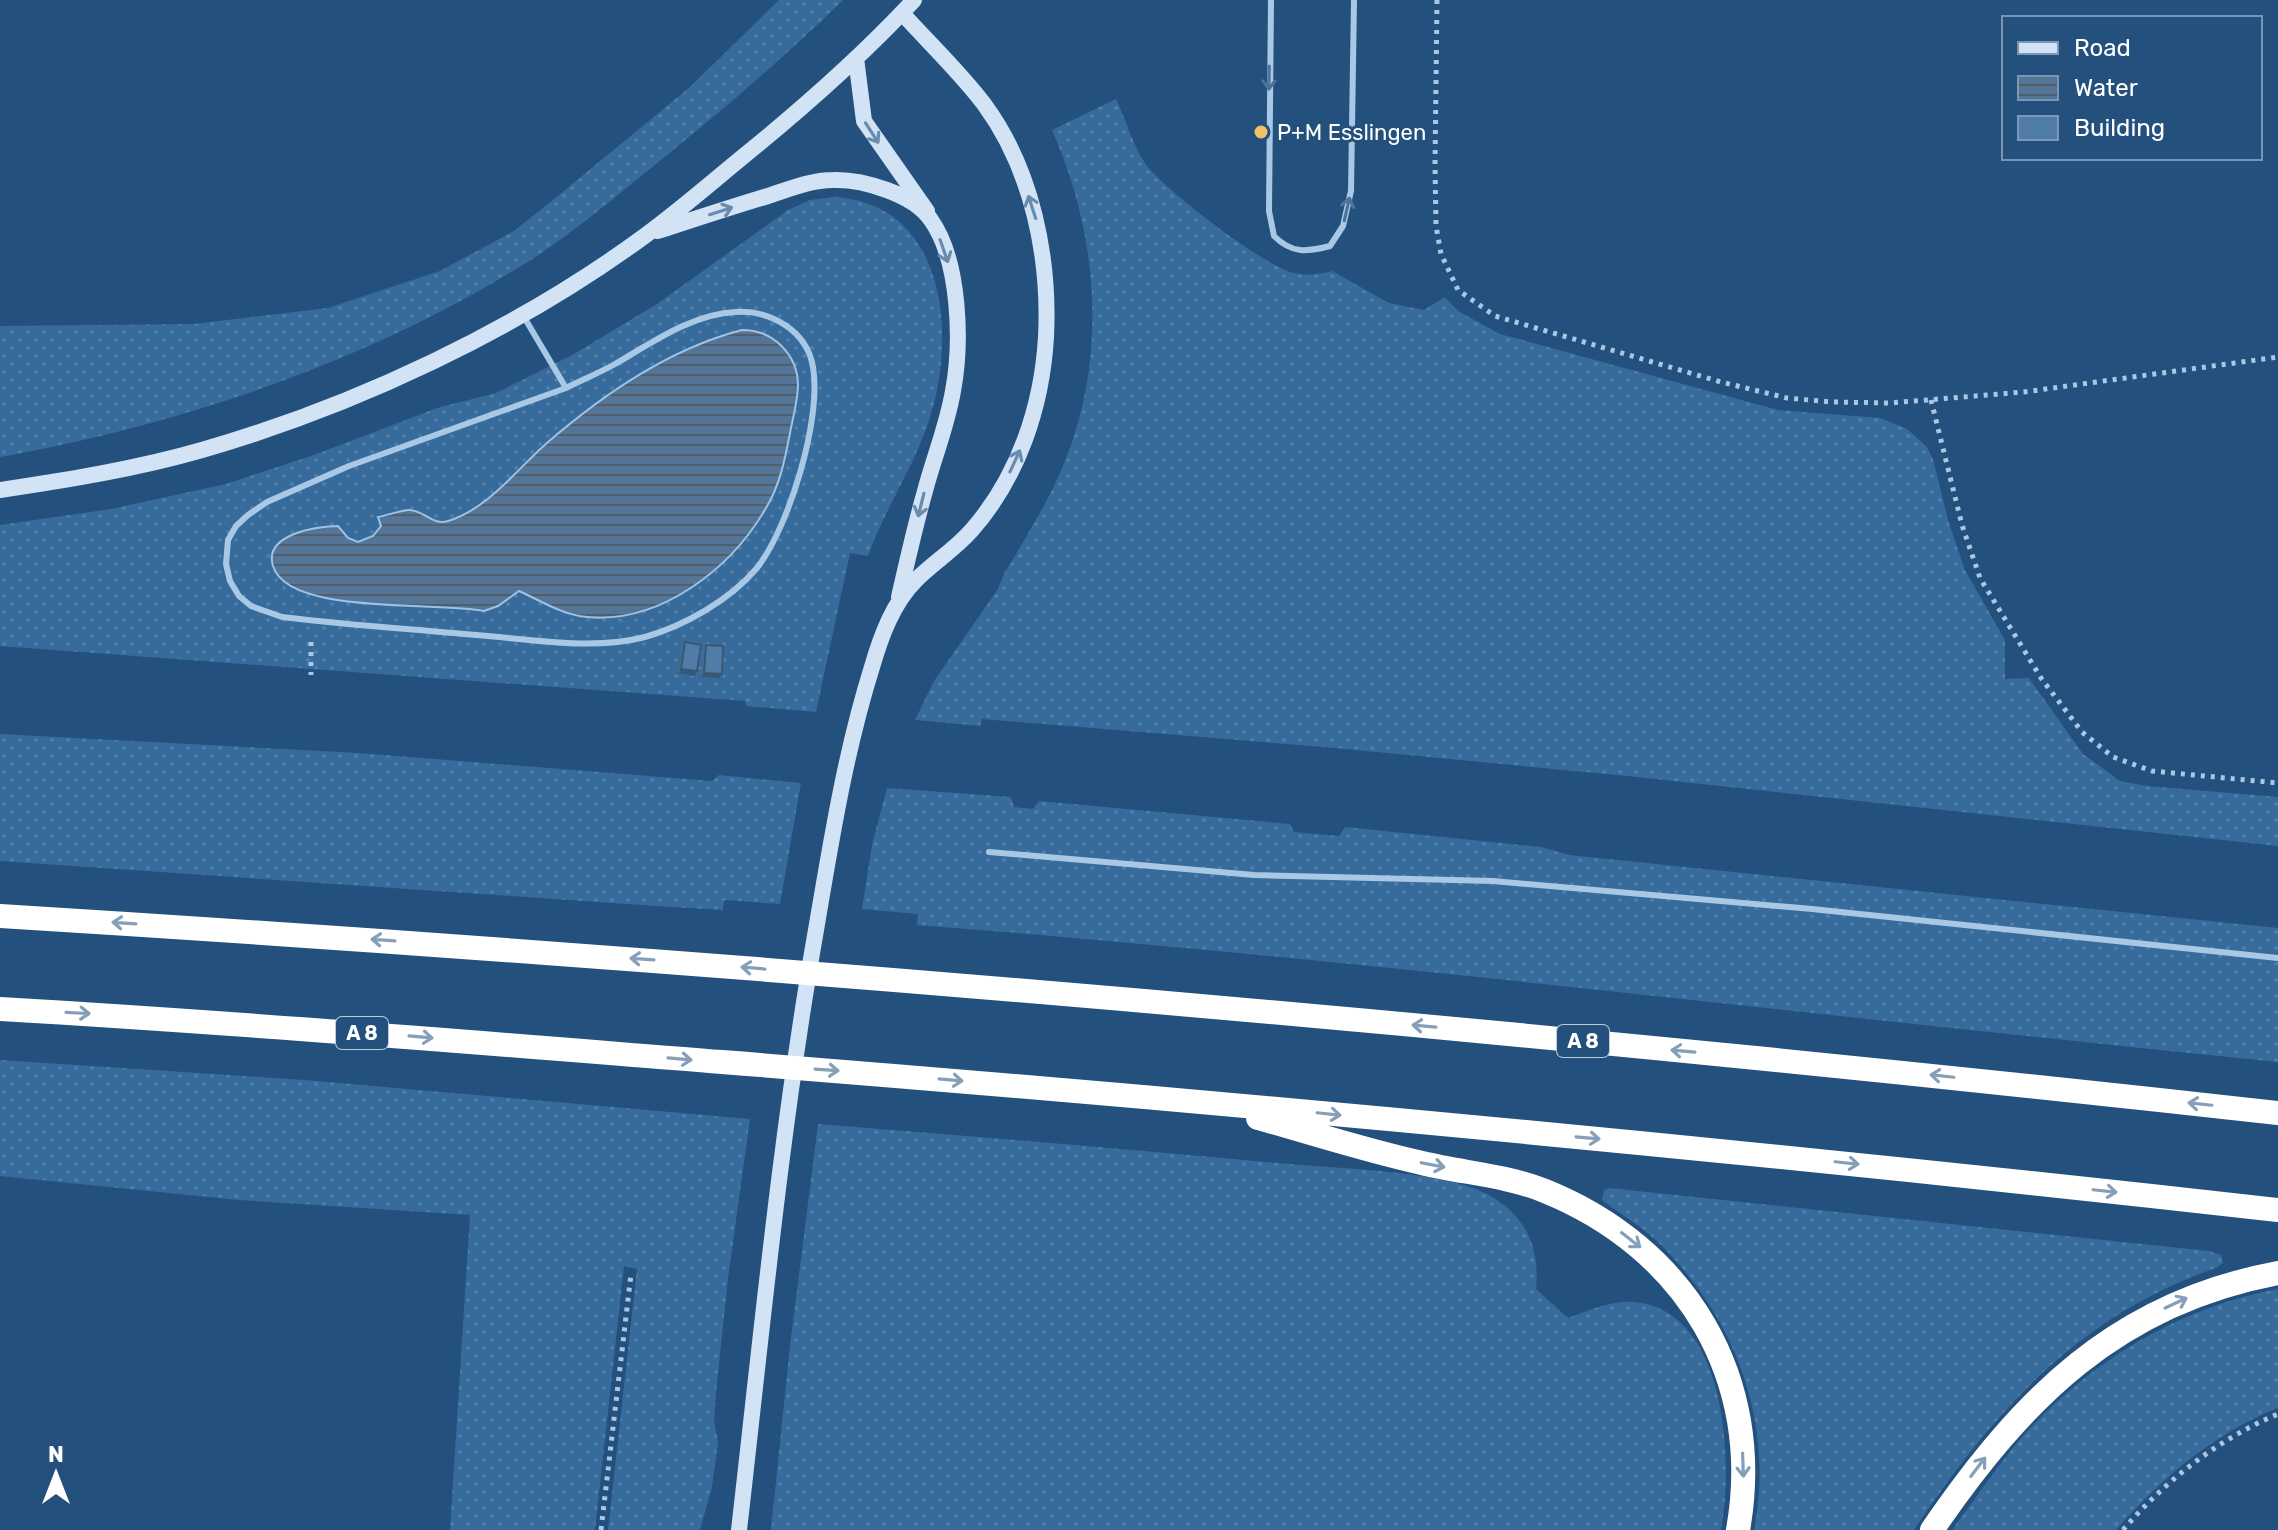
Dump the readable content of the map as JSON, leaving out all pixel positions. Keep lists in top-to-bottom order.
{
  "streets": {
    "highway": ["A 8"]
  },
  "places": ["P+M Esslingen"],
  "legend": ["Road", "Water", "Building"],
  "north": "top"
}
